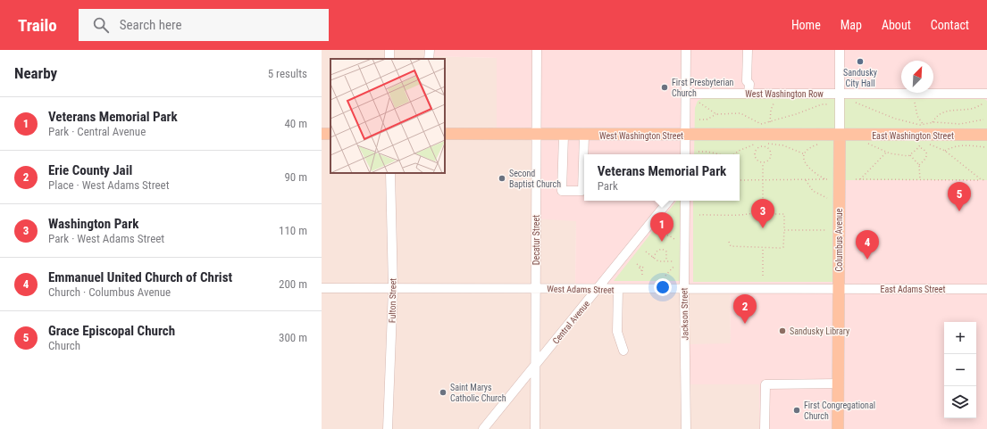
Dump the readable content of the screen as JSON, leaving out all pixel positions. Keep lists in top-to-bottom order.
{
  "streets": {
    "main road": ["West Washington Street", "East Washington Street", "Columbus Avenue"],
    "street": [
      "West Washington Row",
      "Decatur Street",
      "West Adams Street",
      "East Adams Street",
      "Fulton Street",
      "Jackson Street",
      "Central Avenue"
    ]
  },
  "crossings": [
    ["West Washington Row", "Columbus Avenue"],
    ["West Washington Street", "East Washington Street"],
    ["West Washington Street", "Decatur Street"],
    ["West Washington Street", "Columbus Avenue"],
    ["East Washington Street", "Columbus Avenue"],
    ["Decatur Street", "West Adams Street"],
    ["Decatur Street", "Central Avenue"],
    ["Columbus Avenue", "West Adams Street"],
    ["Columbus Avenue", "East Adams Street"],
    ["West Adams Street", "East Adams Street"],
    ["West Adams Street", "Fulton Street"],
    ["West Adams Street", "Jackson Street"],
    ["West Adams Street", "Central Avenue"]
  ],
  "places": [
    "Sandusky City Hall",
    "First Presbyterian Church",
    "Second Baptist Church",
    "Sandusky Library",
    "Saint Marys Catholic Church",
    "First Congregational Church"
  ],
  "north": "top right",
  "page": {
    "header": "Trailo",
    "search": "Search here",
    "nav": [
      "Home",
      "Map",
      "About",
      "Contact"
    ],
    "heading": ["Nearby", "5 results"],
    "list": [
      {
        "mark": "1",
        "name": "Veterans Memorial Park",
        "note": "Park · Central Avenue",
        "value": "40 m"
      },
      {
        "mark": "2",
        "name": "Erie County Jail",
        "note": "Place · West Adams Street",
        "value": "90 m"
      },
      {
        "mark": "3",
        "name": "Washington Park",
        "note": "Park · West Adams Street",
        "value": "110 m"
      },
      {
        "mark": "4",
        "name": "Emmanuel United Church of Christ",
        "note": "Church · Columbus Avenue",
        "value": "200 m"
      },
      {
        "mark": "5",
        "name": "Grace Episcopal Church",
        "note": "Church",
        "value": "300 m"
      }
    ],
    "popup": ["Veterans Memorial Park", "Park"],
    "pins": [
      "5",
      "3",
      "1",
      "4",
      "2"
    ],
    "map_buttons": ["+", "−"]
  }
}
